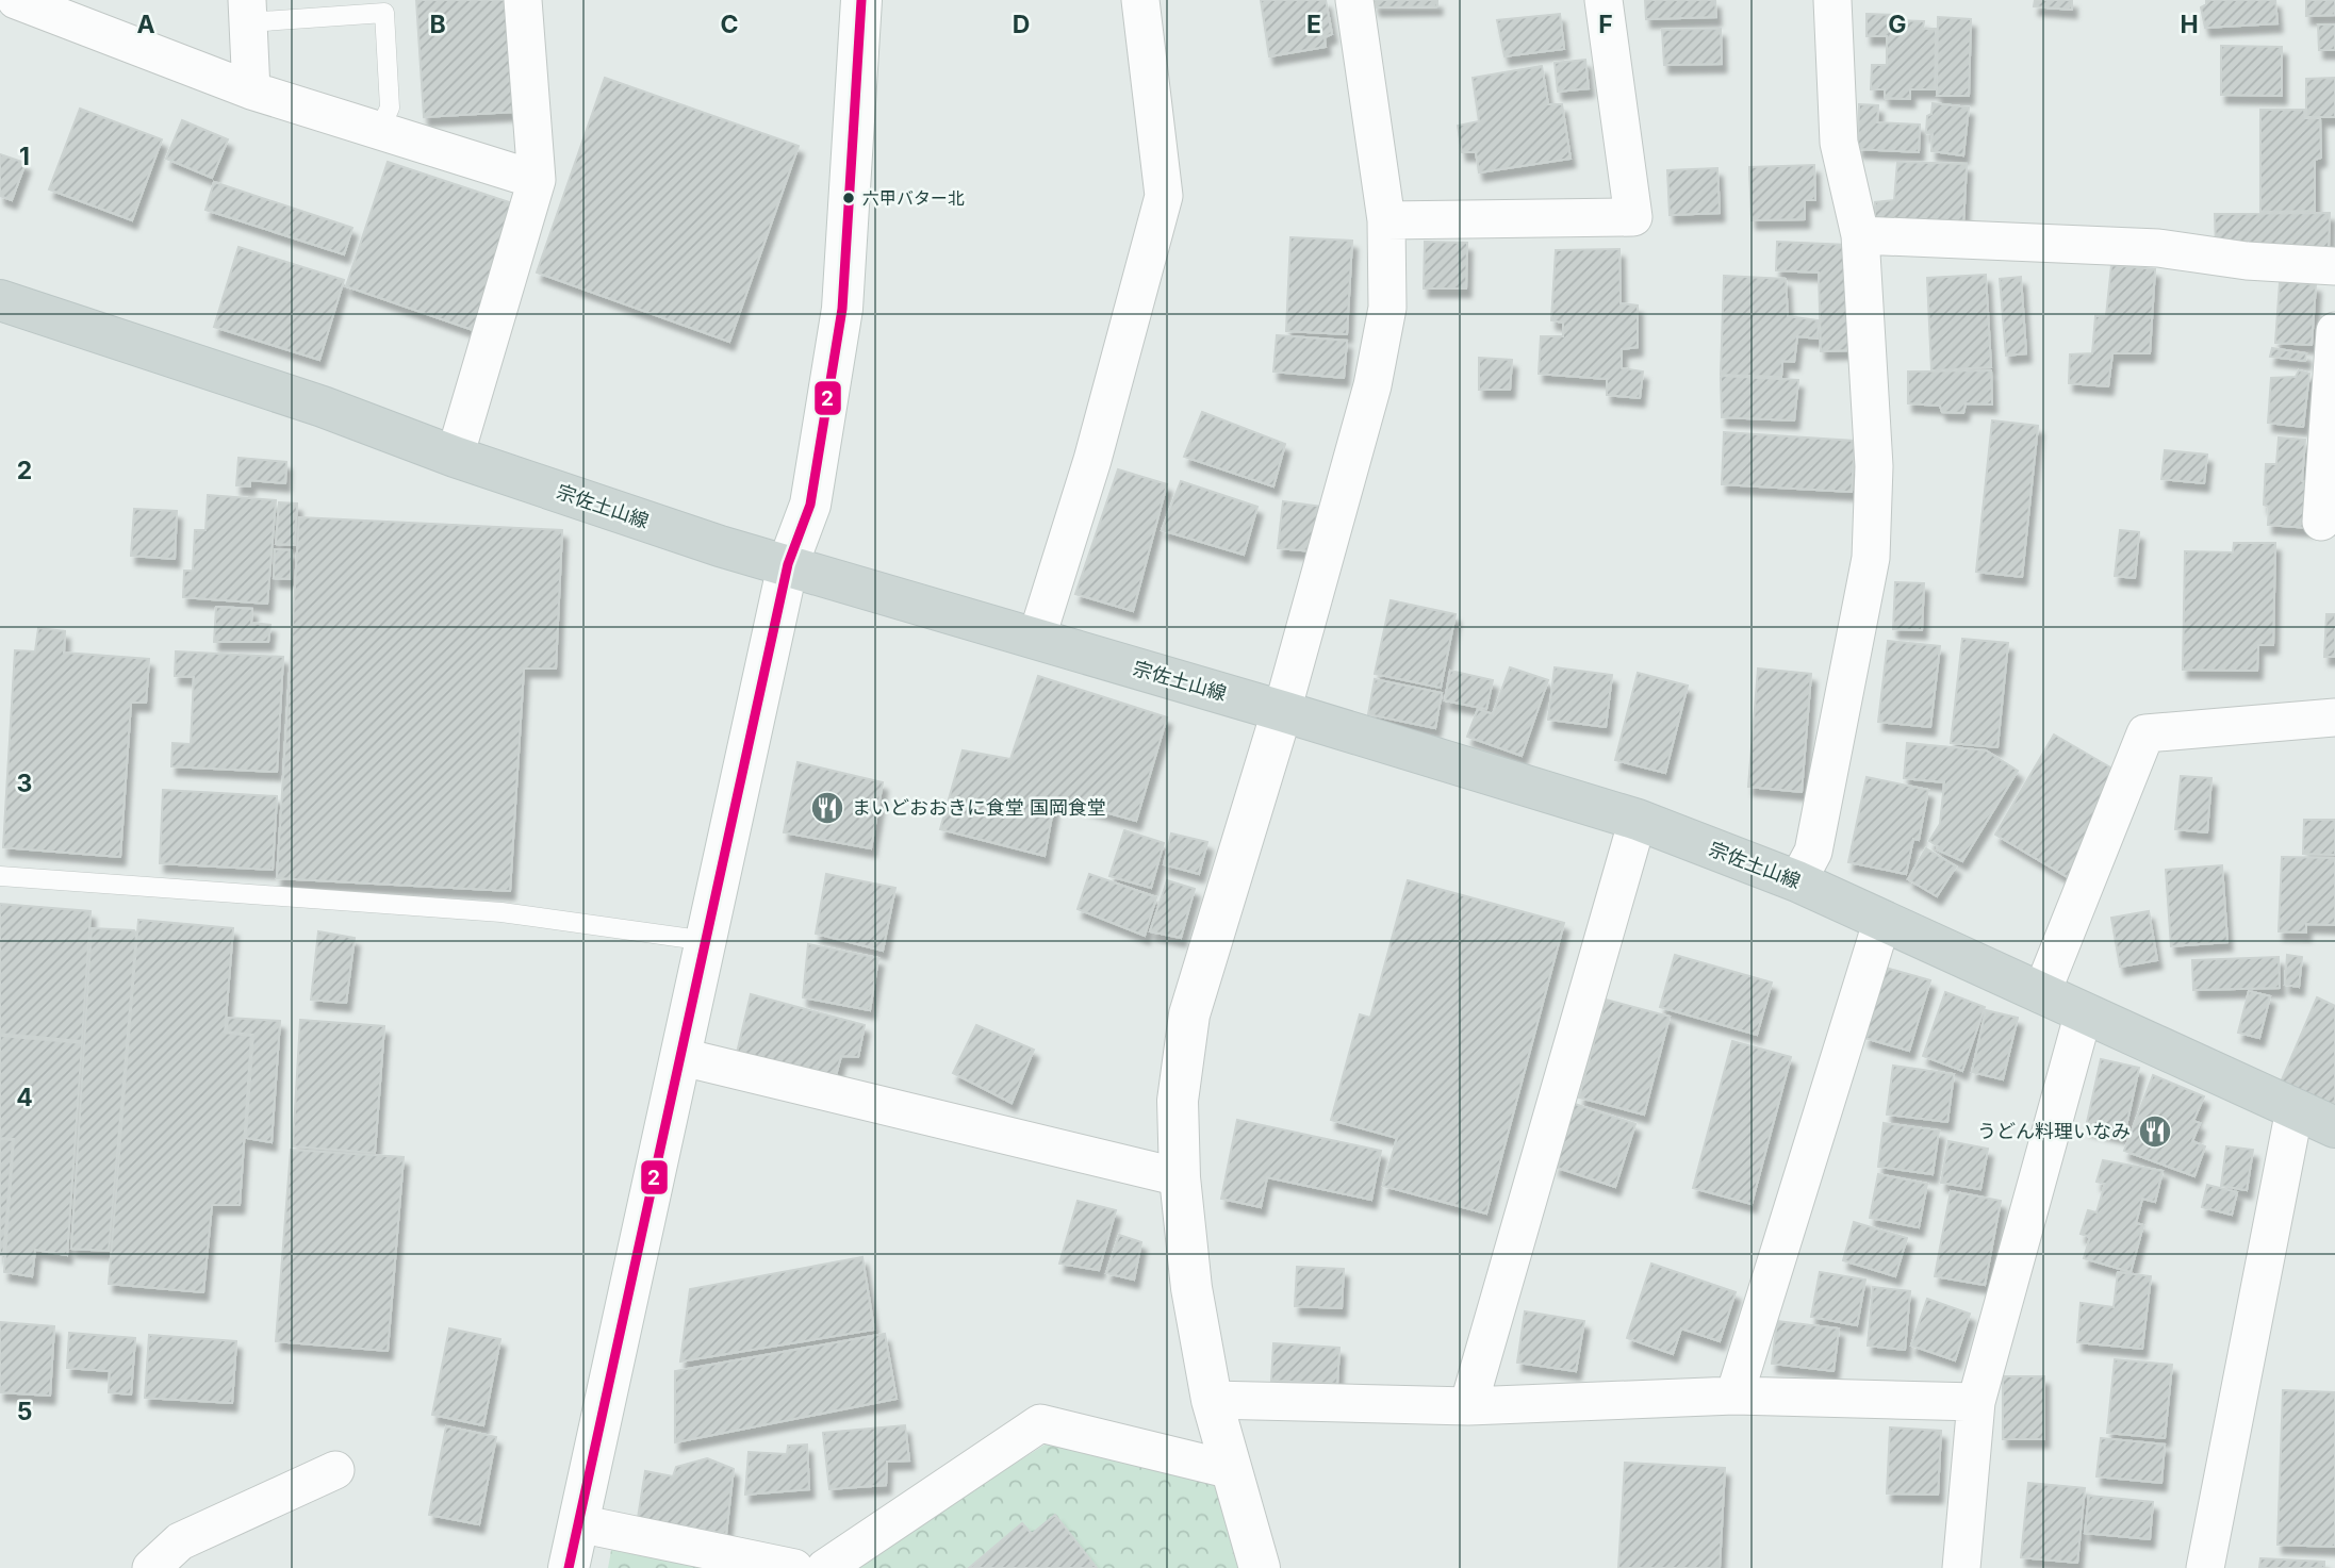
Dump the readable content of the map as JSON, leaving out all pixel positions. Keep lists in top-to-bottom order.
{
  "streets": {
    "main road": ["宗佐土山線"]
  },
  "places": {
    "other": ["六甲バター北"],
    "restaurant": ["まいどおおきに食堂 国岡食堂", "うどん料理いなみ"]
  },
  "lines": ["transit line 2"],
  "grid": {
    "columns": [
      "A",
      "B",
      "C",
      "D",
      "E",
      "F",
      "G",
      "H"
    ],
    "rows": [
      "1",
      "2",
      "3",
      "4",
      "5"
    ]
  }
}
